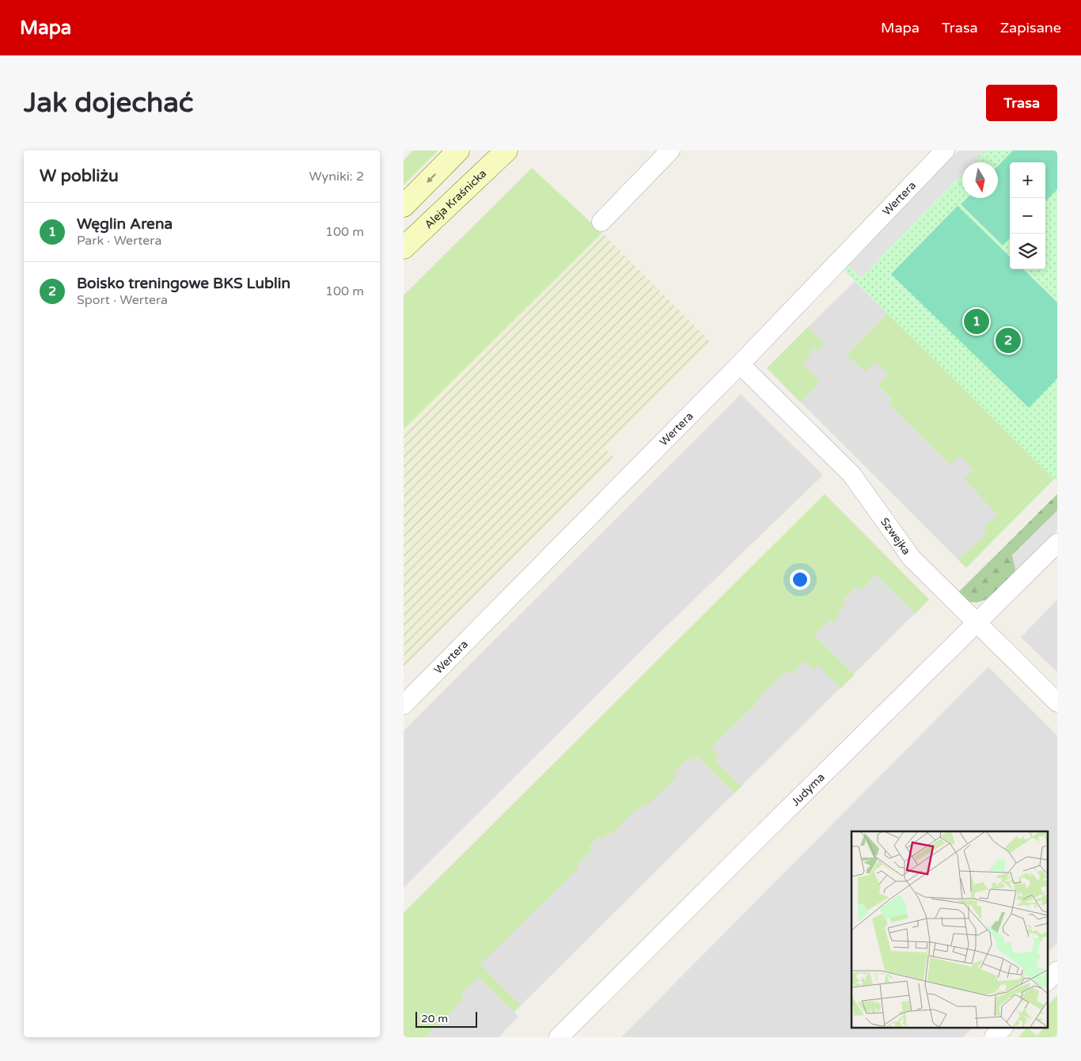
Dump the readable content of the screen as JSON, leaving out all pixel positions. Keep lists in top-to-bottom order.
{
  "streets": {
    "main road": ["Aleja Kraśnicka"],
    "street": ["Wertera", "Szwejka", "Judyma"]
  },
  "crossings": [
    ["Wertera", "Szwejka"],
    ["Szwejka", "Judyma"]
  ],
  "scale_bar": "20 m",
  "north": "bottom",
  "page": {
    "header": "Mapa",
    "nav": ["Mapa", "Trasa", "Zapisane"],
    "buttons": "Trasa",
    "title": "Jak dojechać",
    "heading": ["W pobliżu", "Wyniki: 2"],
    "map_buttons": ["+", "−"],
    "list": [
      {
        "mark": "1",
        "name": "Węglin Arena",
        "note": "Park · Wertera",
        "value": "100 m"
      },
      {
        "mark": "2",
        "name": "Boisko treningowe BKS Lublin",
        "note": "Sport · Wertera",
        "value": "100 m"
      }
    ],
    "pins": ["1", "2"],
    "scale": "20 m"
  }
}
